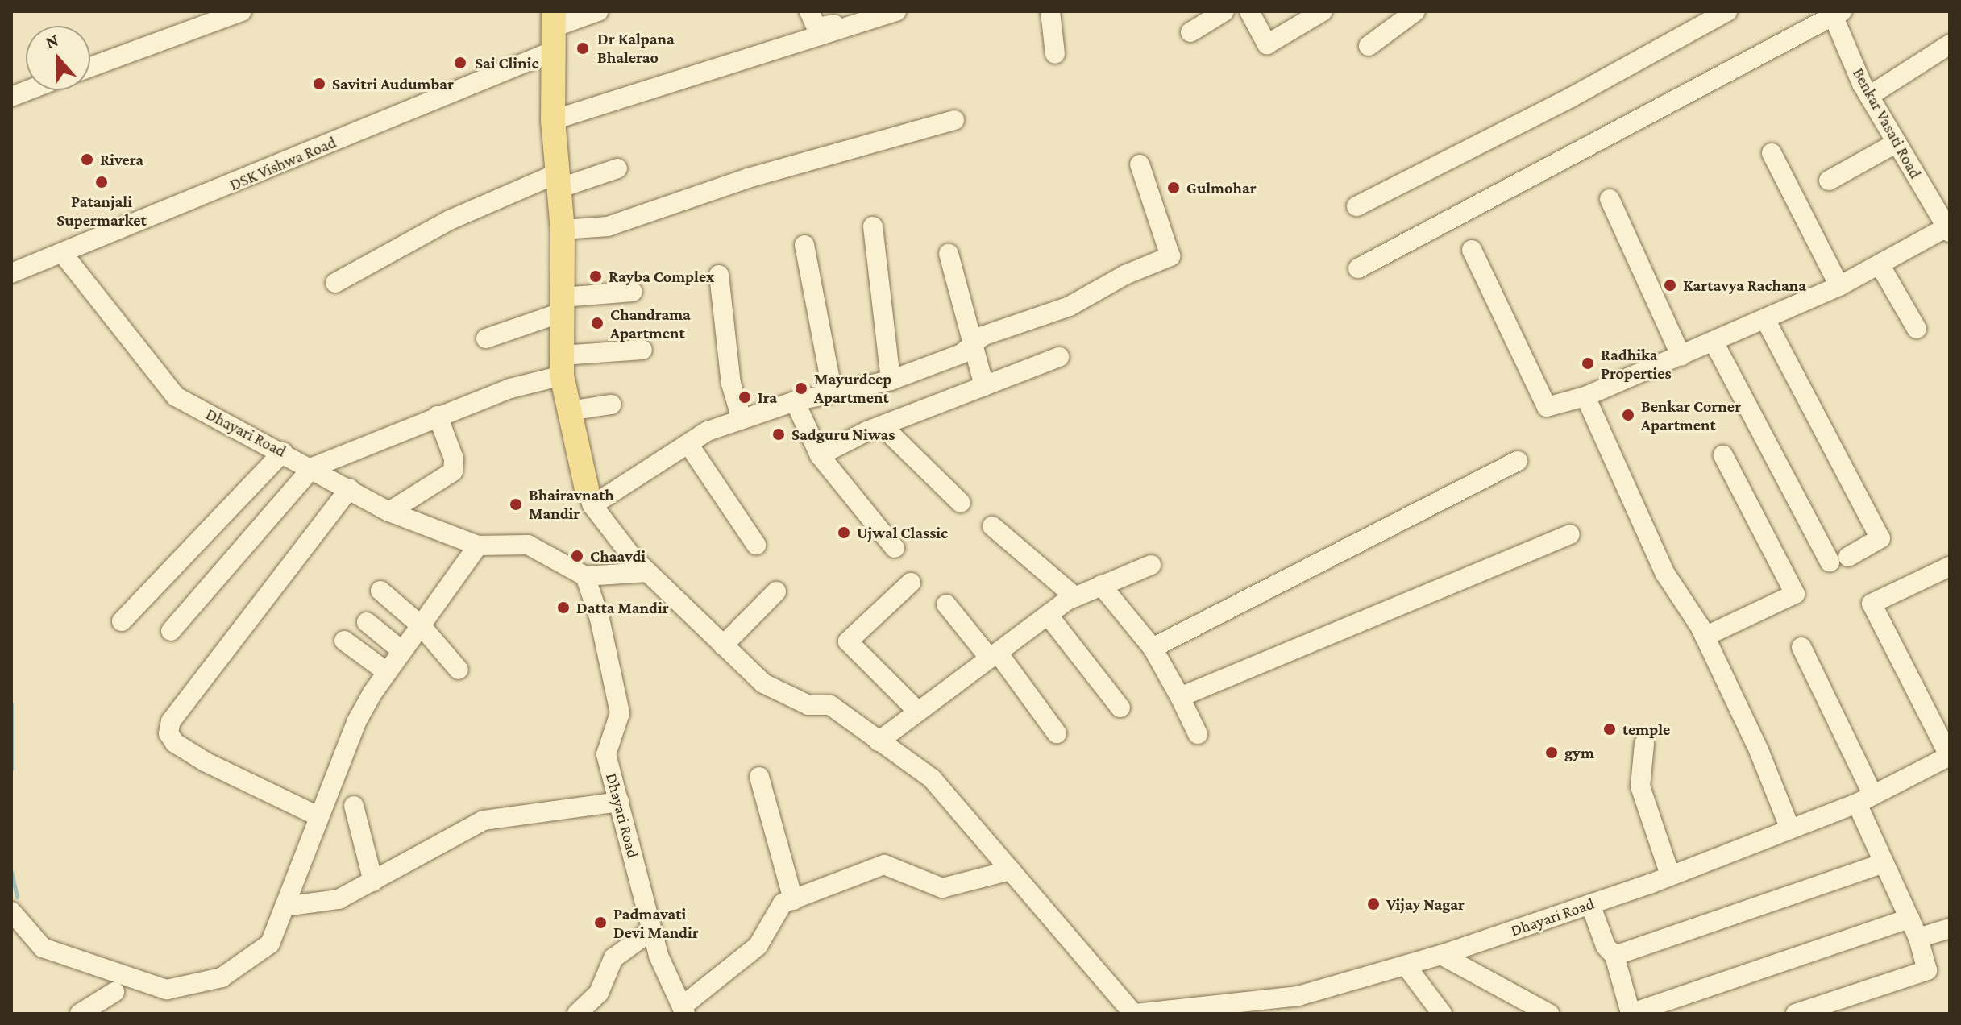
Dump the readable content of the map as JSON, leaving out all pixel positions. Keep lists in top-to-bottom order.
{
  "streets": {
    "street": ["Benkar Vasati Road", "DSK Vishwa Road", "Dhayari Road"]
  },
  "crossings": [
    ["DSK Vishwa Road", "Dhayari Road"]
  ],
  "places": [
    "Dr Kalpana Bhalerao",
    "Sai Clinic",
    "Savitri Audumbar",
    "Rivera",
    "Patanjali Supermarket",
    "Gulmohar",
    "Rayba Complex",
    "Kartavya Rachana",
    "Chandrama Apartment",
    "Radhika Properties",
    "Mayurdeep Apartment",
    "Ira",
    "Benkar Corner Apartment",
    "Sadguru Niwas",
    "Bhairavnath Mandir",
    "Ujwal Classic",
    "Chaavdi",
    "Datta Mandir",
    "temple",
    "gym",
    "Vijay Nagar",
    "Padmavati Devi Mandir"
  ],
  "north": "top"
}
